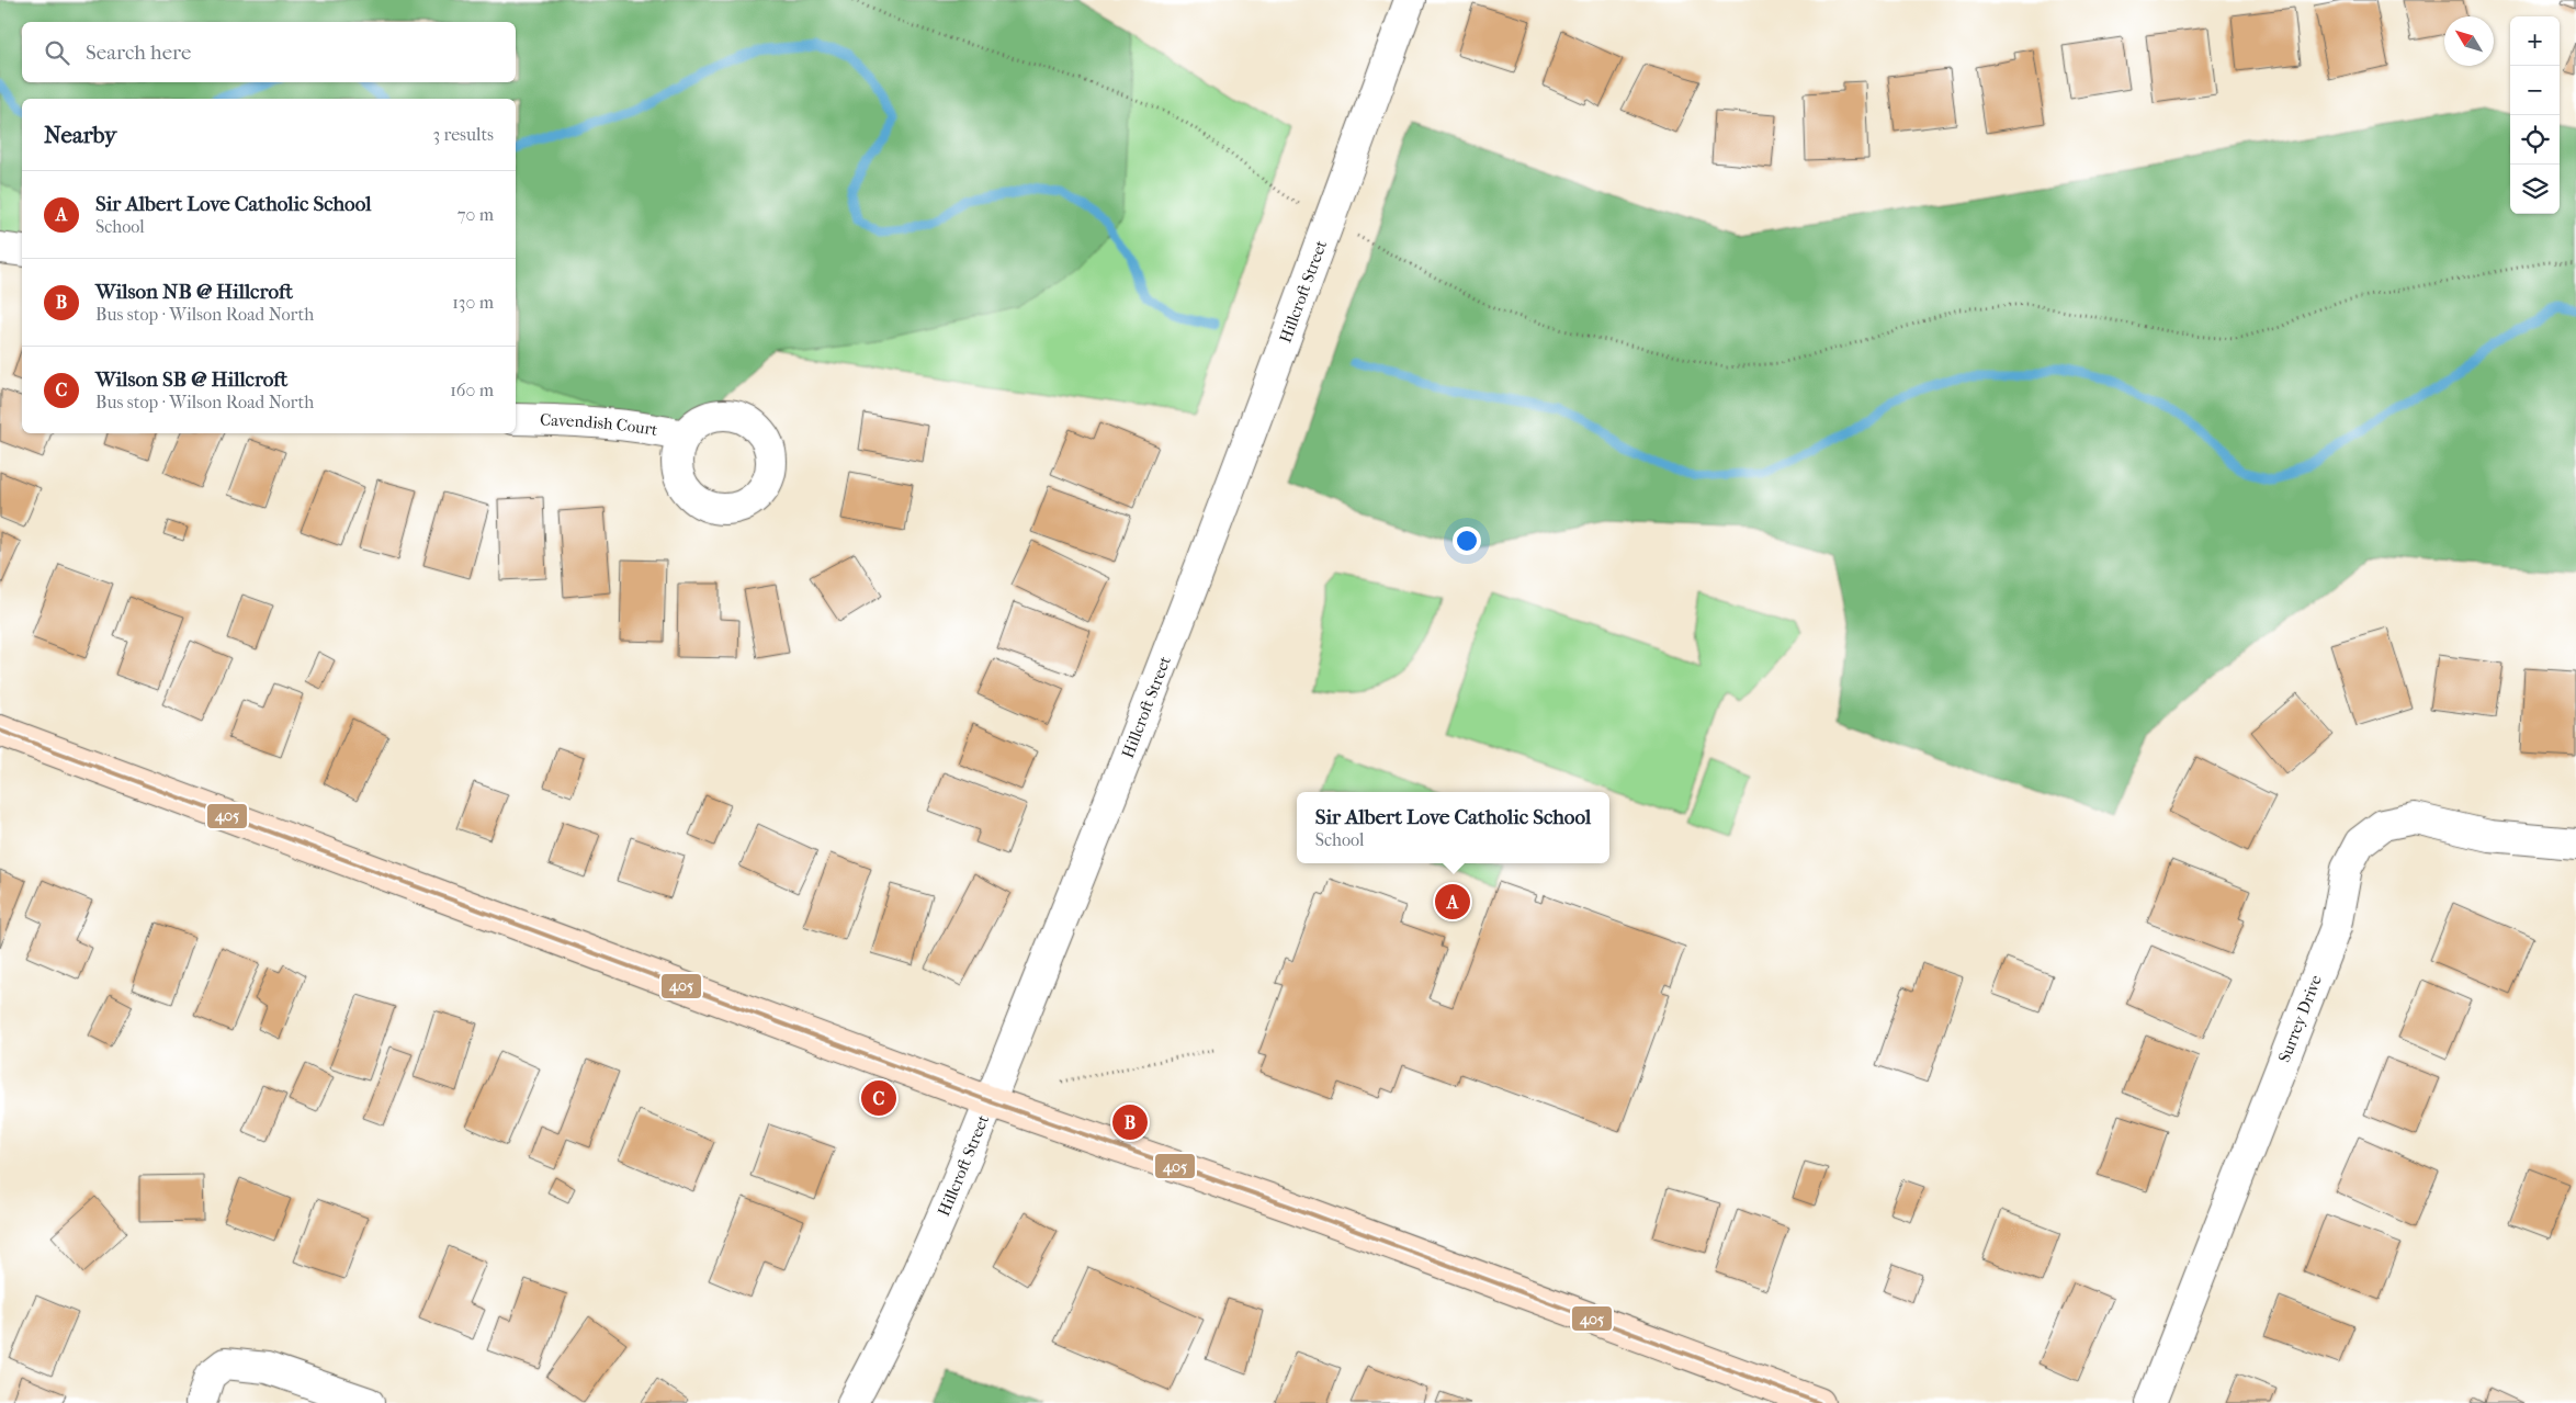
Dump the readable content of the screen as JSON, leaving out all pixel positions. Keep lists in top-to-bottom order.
{
  "streets": {
    "street": ["Hillcroft Street", "Cavendish Court", "Surrey Drive"]
  },
  "lines": ["transit line 405"],
  "north": "top left",
  "page": {
    "map_buttons": ["+", "−"],
    "search": "Search here",
    "heading": ["Nearby", "3 results"],
    "list": [
      {
        "mark": "A",
        "name": "Sir Albert Love Catholic School",
        "note": "School",
        "value": "70 m"
      },
      {
        "mark": "B",
        "name": "Wilson NB @ Hillcroft",
        "note": "Bus stop · Wilson Road North",
        "value": "130 m"
      },
      {
        "mark": "C",
        "name": "Wilson SB @ Hillcroft",
        "note": "Bus stop · Wilson Road North",
        "value": "160 m"
      }
    ],
    "popup": ["Sir Albert Love Catholic School", "School"],
    "pins": ["A", "C", "B"]
  }
}
